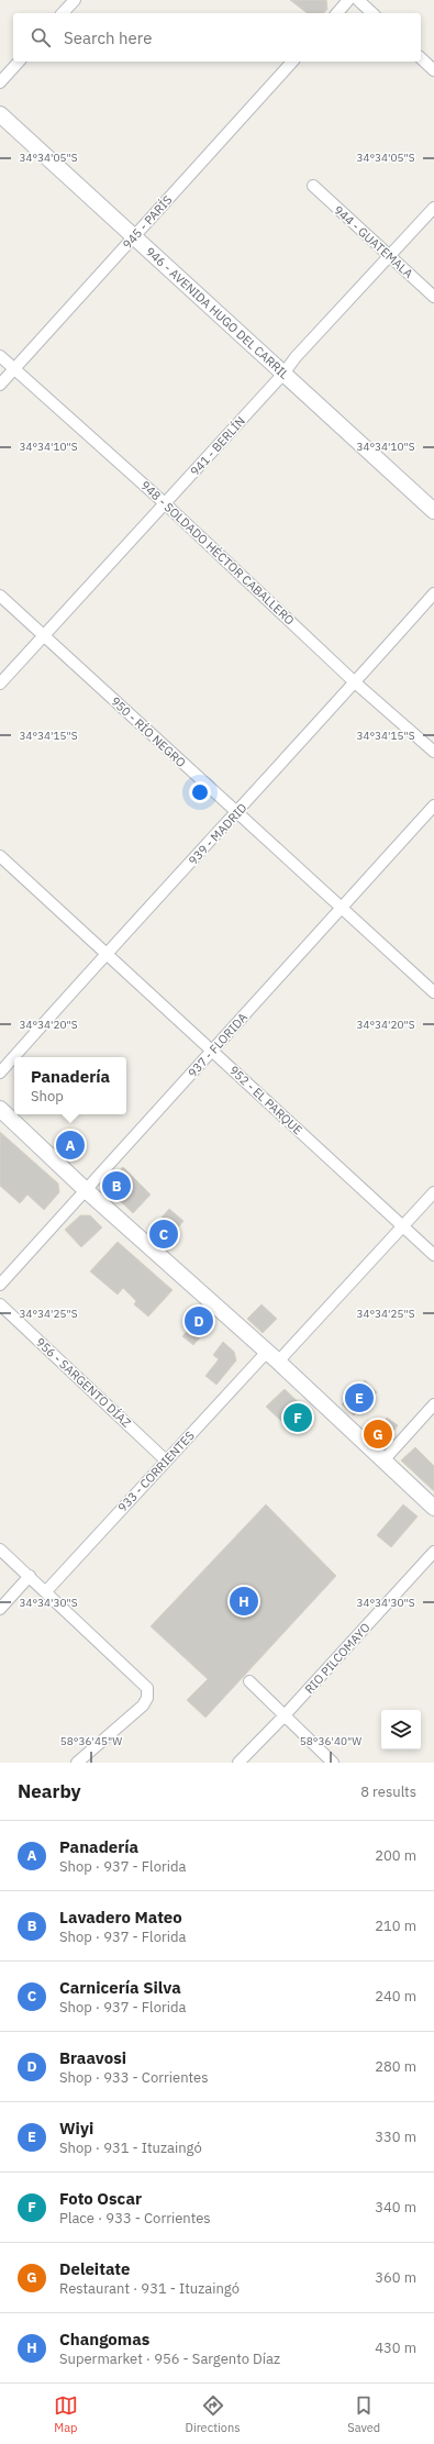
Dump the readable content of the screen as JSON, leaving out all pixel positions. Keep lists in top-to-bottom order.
{
  "streets": {
    "main road": ["946 - AVENIDA HUGO DEL CARRIL"],
    "street": [
      "945 - PARÍS",
      "944 - GUATEMALA",
      "941 - BERLÍN",
      "948 - SOLDADO HÉCTOR CABALLERO",
      "950 - RÍO NEGRO",
      "939 - MADRID",
      "937 - FLORIDA",
      "952 - EL PARQUE",
      "956 - SARGENTO DÍAZ",
      "933 - CORRIENTES",
      "RIO PILCOMAYO"
    ]
  },
  "crossings": [
    ["945 - PARÍS", "946 - AVENIDA HUGO DEL CARRIL"],
    ["945 - PARÍS", "948 - SOLDADO HÉCTOR CABALLERO"],
    ["944 - GUATEMALA", "941 - BERLÍN"],
    ["946 - AVENIDA HUGO DEL CARRIL", "941 - BERLÍN"],
    ["941 - BERLÍN", "948 - SOLDADO HÉCTOR CABALLERO"],
    ["941 - BERLÍN", "950 - RÍO NEGRO"],
    ["948 - SOLDADO HÉCTOR CABALLERO", "939 - MADRID"],
    ["950 - RÍO NEGRO", "939 - MADRID"],
    ["950 - RÍO NEGRO", "937 - FLORIDA"],
    ["939 - MADRID", "952 - EL PARQUE"],
    ["937 - FLORIDA", "952 - EL PARQUE"],
    ["952 - EL PARQUE", "933 - CORRIENTES"],
    ["956 - SARGENTO DÍAZ", "933 - CORRIENTES"]
  ],
  "page": {
    "search": "Search here",
    "popup": ["Panadería", "Shop"],
    "pins": [
      "A",
      "B",
      "C",
      "D",
      "E",
      "F",
      "G",
      "H"
    ],
    "heading": ["Nearby", "8 results"],
    "list": [
      {
        "mark": "A",
        "name": "Panadería",
        "note": "Shop · 937 - Florida",
        "value": "200 m"
      },
      {
        "mark": "B",
        "name": "Lavadero Mateo",
        "note": "Shop · 937 - Florida",
        "value": "210 m"
      },
      {
        "mark": "C",
        "name": "Carnicería Silva",
        "note": "Shop · 937 - Florida",
        "value": "240 m"
      },
      {
        "mark": "D",
        "name": "Braavosi",
        "note": "Shop · 933 - Corrientes",
        "value": "280 m"
      },
      {
        "mark": "E",
        "name": "Wiyi",
        "note": "Shop · 931 - Ituzaingó",
        "value": "330 m"
      },
      {
        "mark": "F",
        "name": "Foto Oscar",
        "note": "Place · 933 - Corrientes",
        "value": "340 m"
      },
      {
        "mark": "G",
        "name": "Deleitate",
        "note": "Restaurant · 931 - Ituzaingó",
        "value": "360 m"
      },
      {
        "mark": "H",
        "name": "Changomas",
        "note": "Supermarket · 956 - Sargento Díaz",
        "value": "430 m"
      }
    ],
    "nav": ["Map", "Directions", "Saved"]
  },
  "coordinates": [
    "34°34'05\"S",
    "34°34'10\"S",
    "34°34'15\"S",
    "34°34'20\"S",
    "34°34'25\"S",
    "34°34'30\"S",
    "58°36'45\"W",
    "58°36'40\"W"
  ]
}
